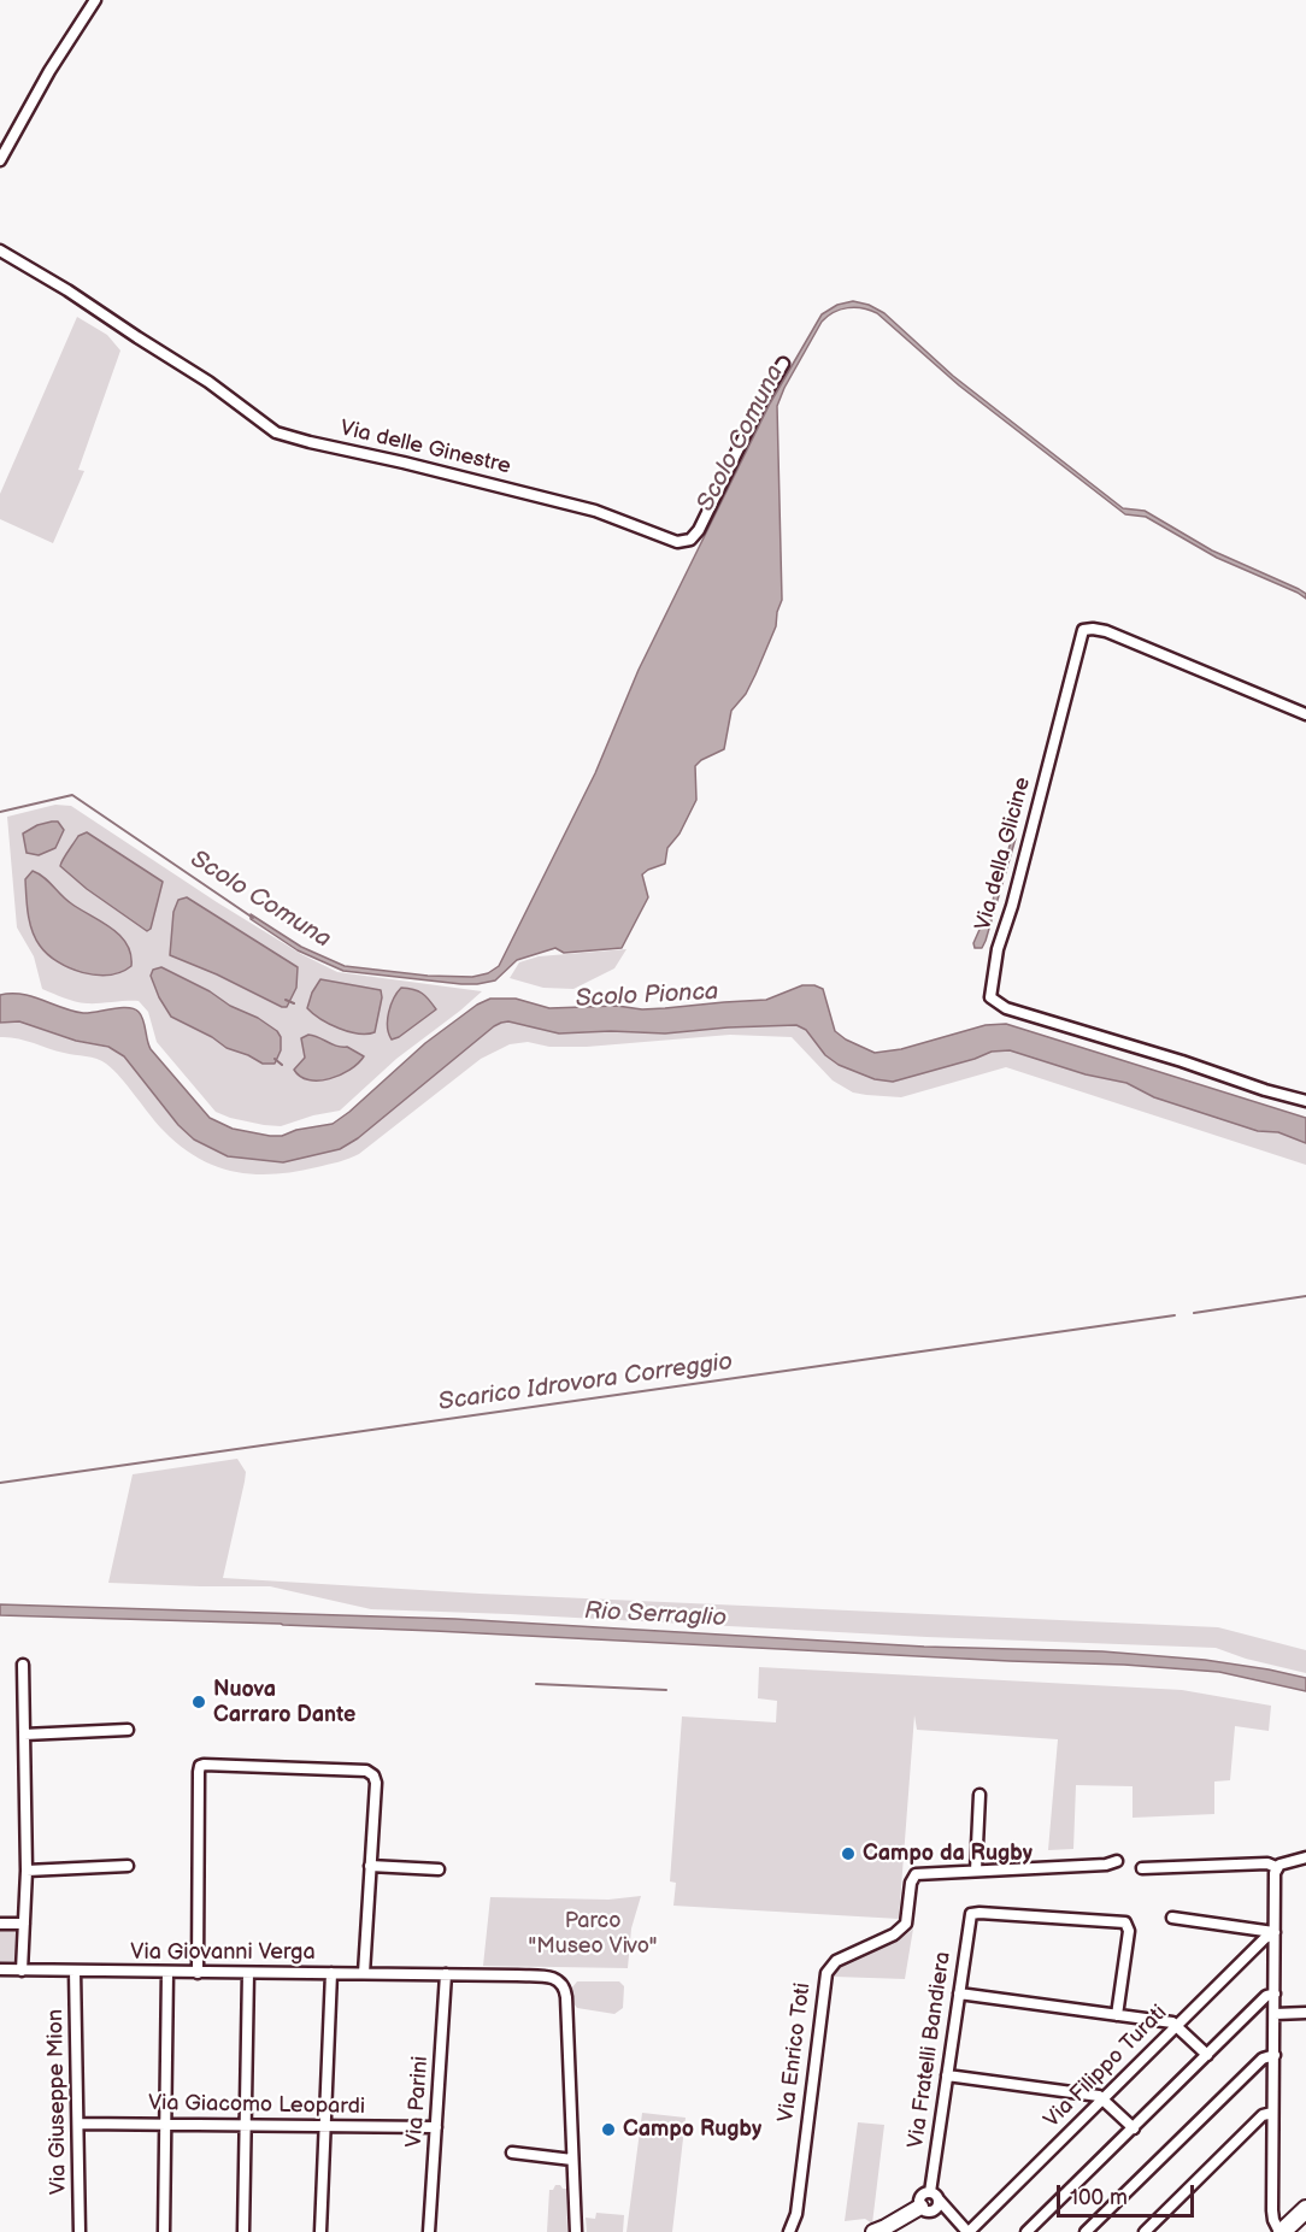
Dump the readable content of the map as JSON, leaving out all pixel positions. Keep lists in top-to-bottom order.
{
  "streets": {
    "street": [
      "Via delle Ginestre",
      "Via della Glicine",
      "Via Giovanni Verga",
      "Via Fratelli Bandiera",
      "Via Enrico Toti",
      "Via Filippo Turati",
      "Via Giuseppe Mion",
      "Via Parini",
      "Via Giacomo Leopardi"
    ]
  },
  "crossings": [
    ["Via Giovanni Verga", "Via Giuseppe Mion"],
    ["Via Giovanni Verga", "Via Parini"],
    ["Via Giuseppe Mion", "Via Giacomo Leopardi"],
    ["Via Parini", "Via Giacomo Leopardi"]
  ],
  "water": [
    "Scolo Comuna",
    "Scolo Pionca",
    "Scarico Idrovora Correggio",
    "Rio Serraglio"
  ],
  "parks": ["Parco \"Museo Vivo\""],
  "places": ["Nuova Carraro Dante", "Campo da Rugby", "Campo Rugby"],
  "scale_bar": "100 m"
}
